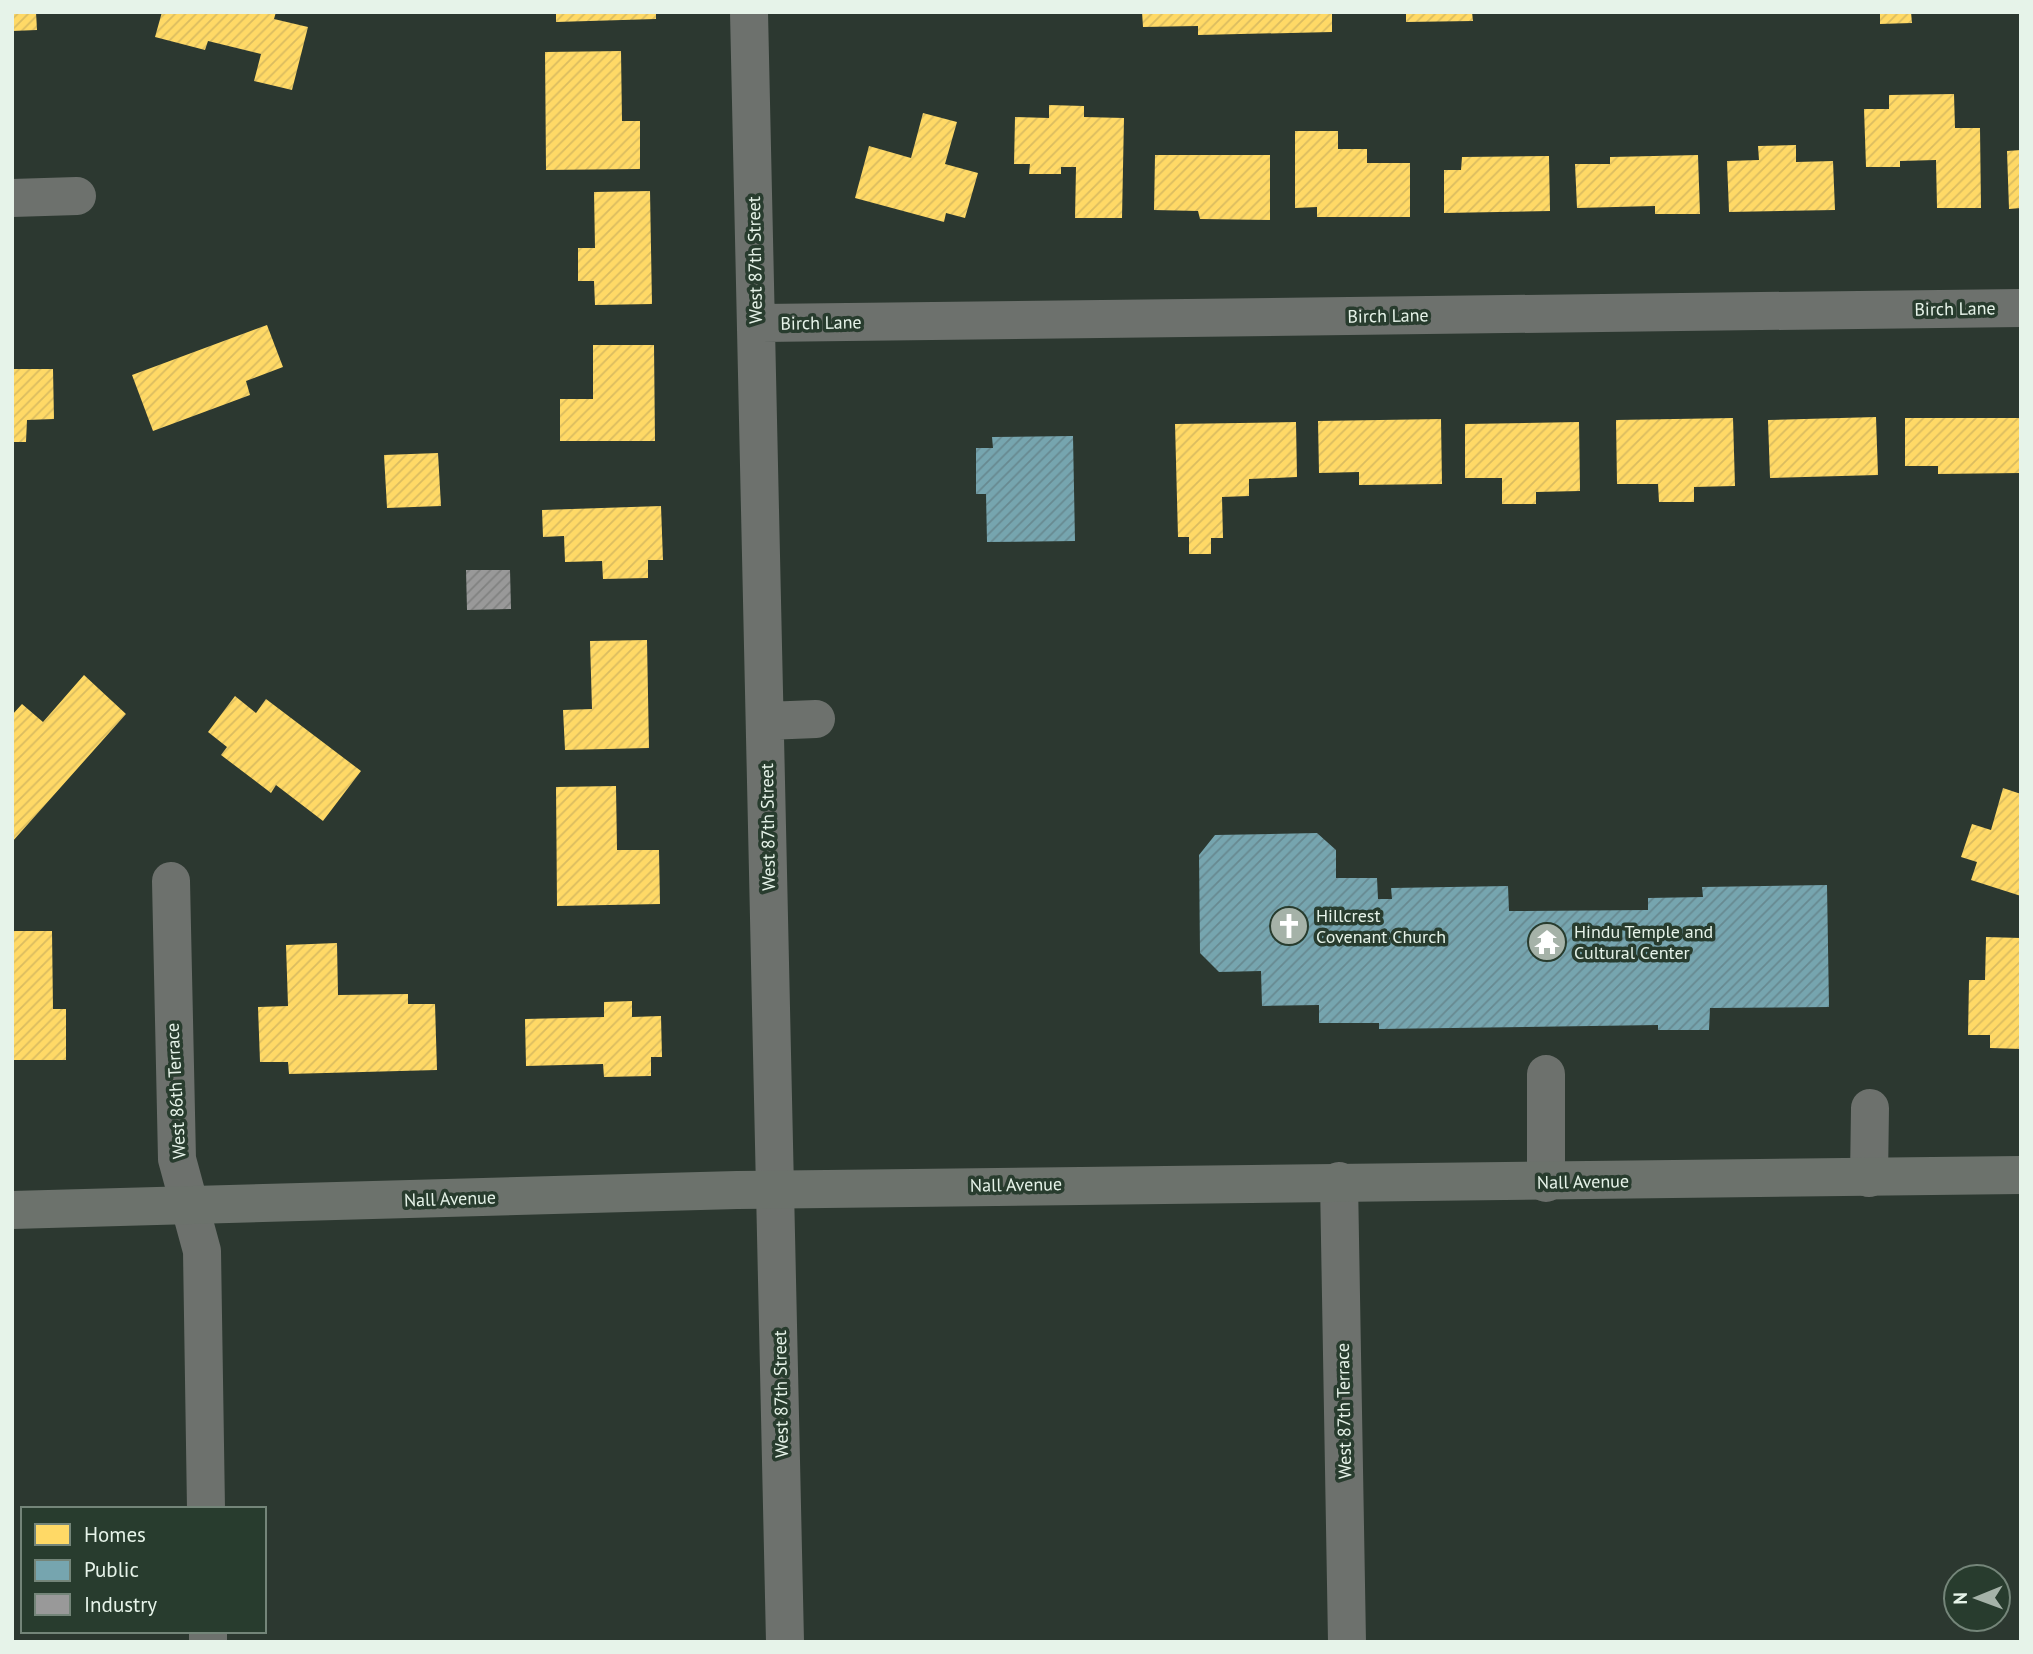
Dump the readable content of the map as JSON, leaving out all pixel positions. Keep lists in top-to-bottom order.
{
  "streets": {
    "main road": ["Nall Avenue"],
    "street": [
      "West 87th Street",
      "Birch Lane",
      "West 86th Terrace",
      "West 87th Terrace"
    ]
  },
  "crossings": [
    ["West 87th Street", "Birch Lane"],
    ["West 87th Street", "Nall Avenue"],
    ["West 86th Terrace", "Nall Avenue"],
    ["Nall Avenue", "West 87th Terrace"]
  ],
  "places": {
    "church": ["Hillcrest Covenant Church"],
    "temple": ["Hindu Temple and Cultural Center"]
  },
  "legend": ["Homes", "Public", "Industry"],
  "north": "left"
}
